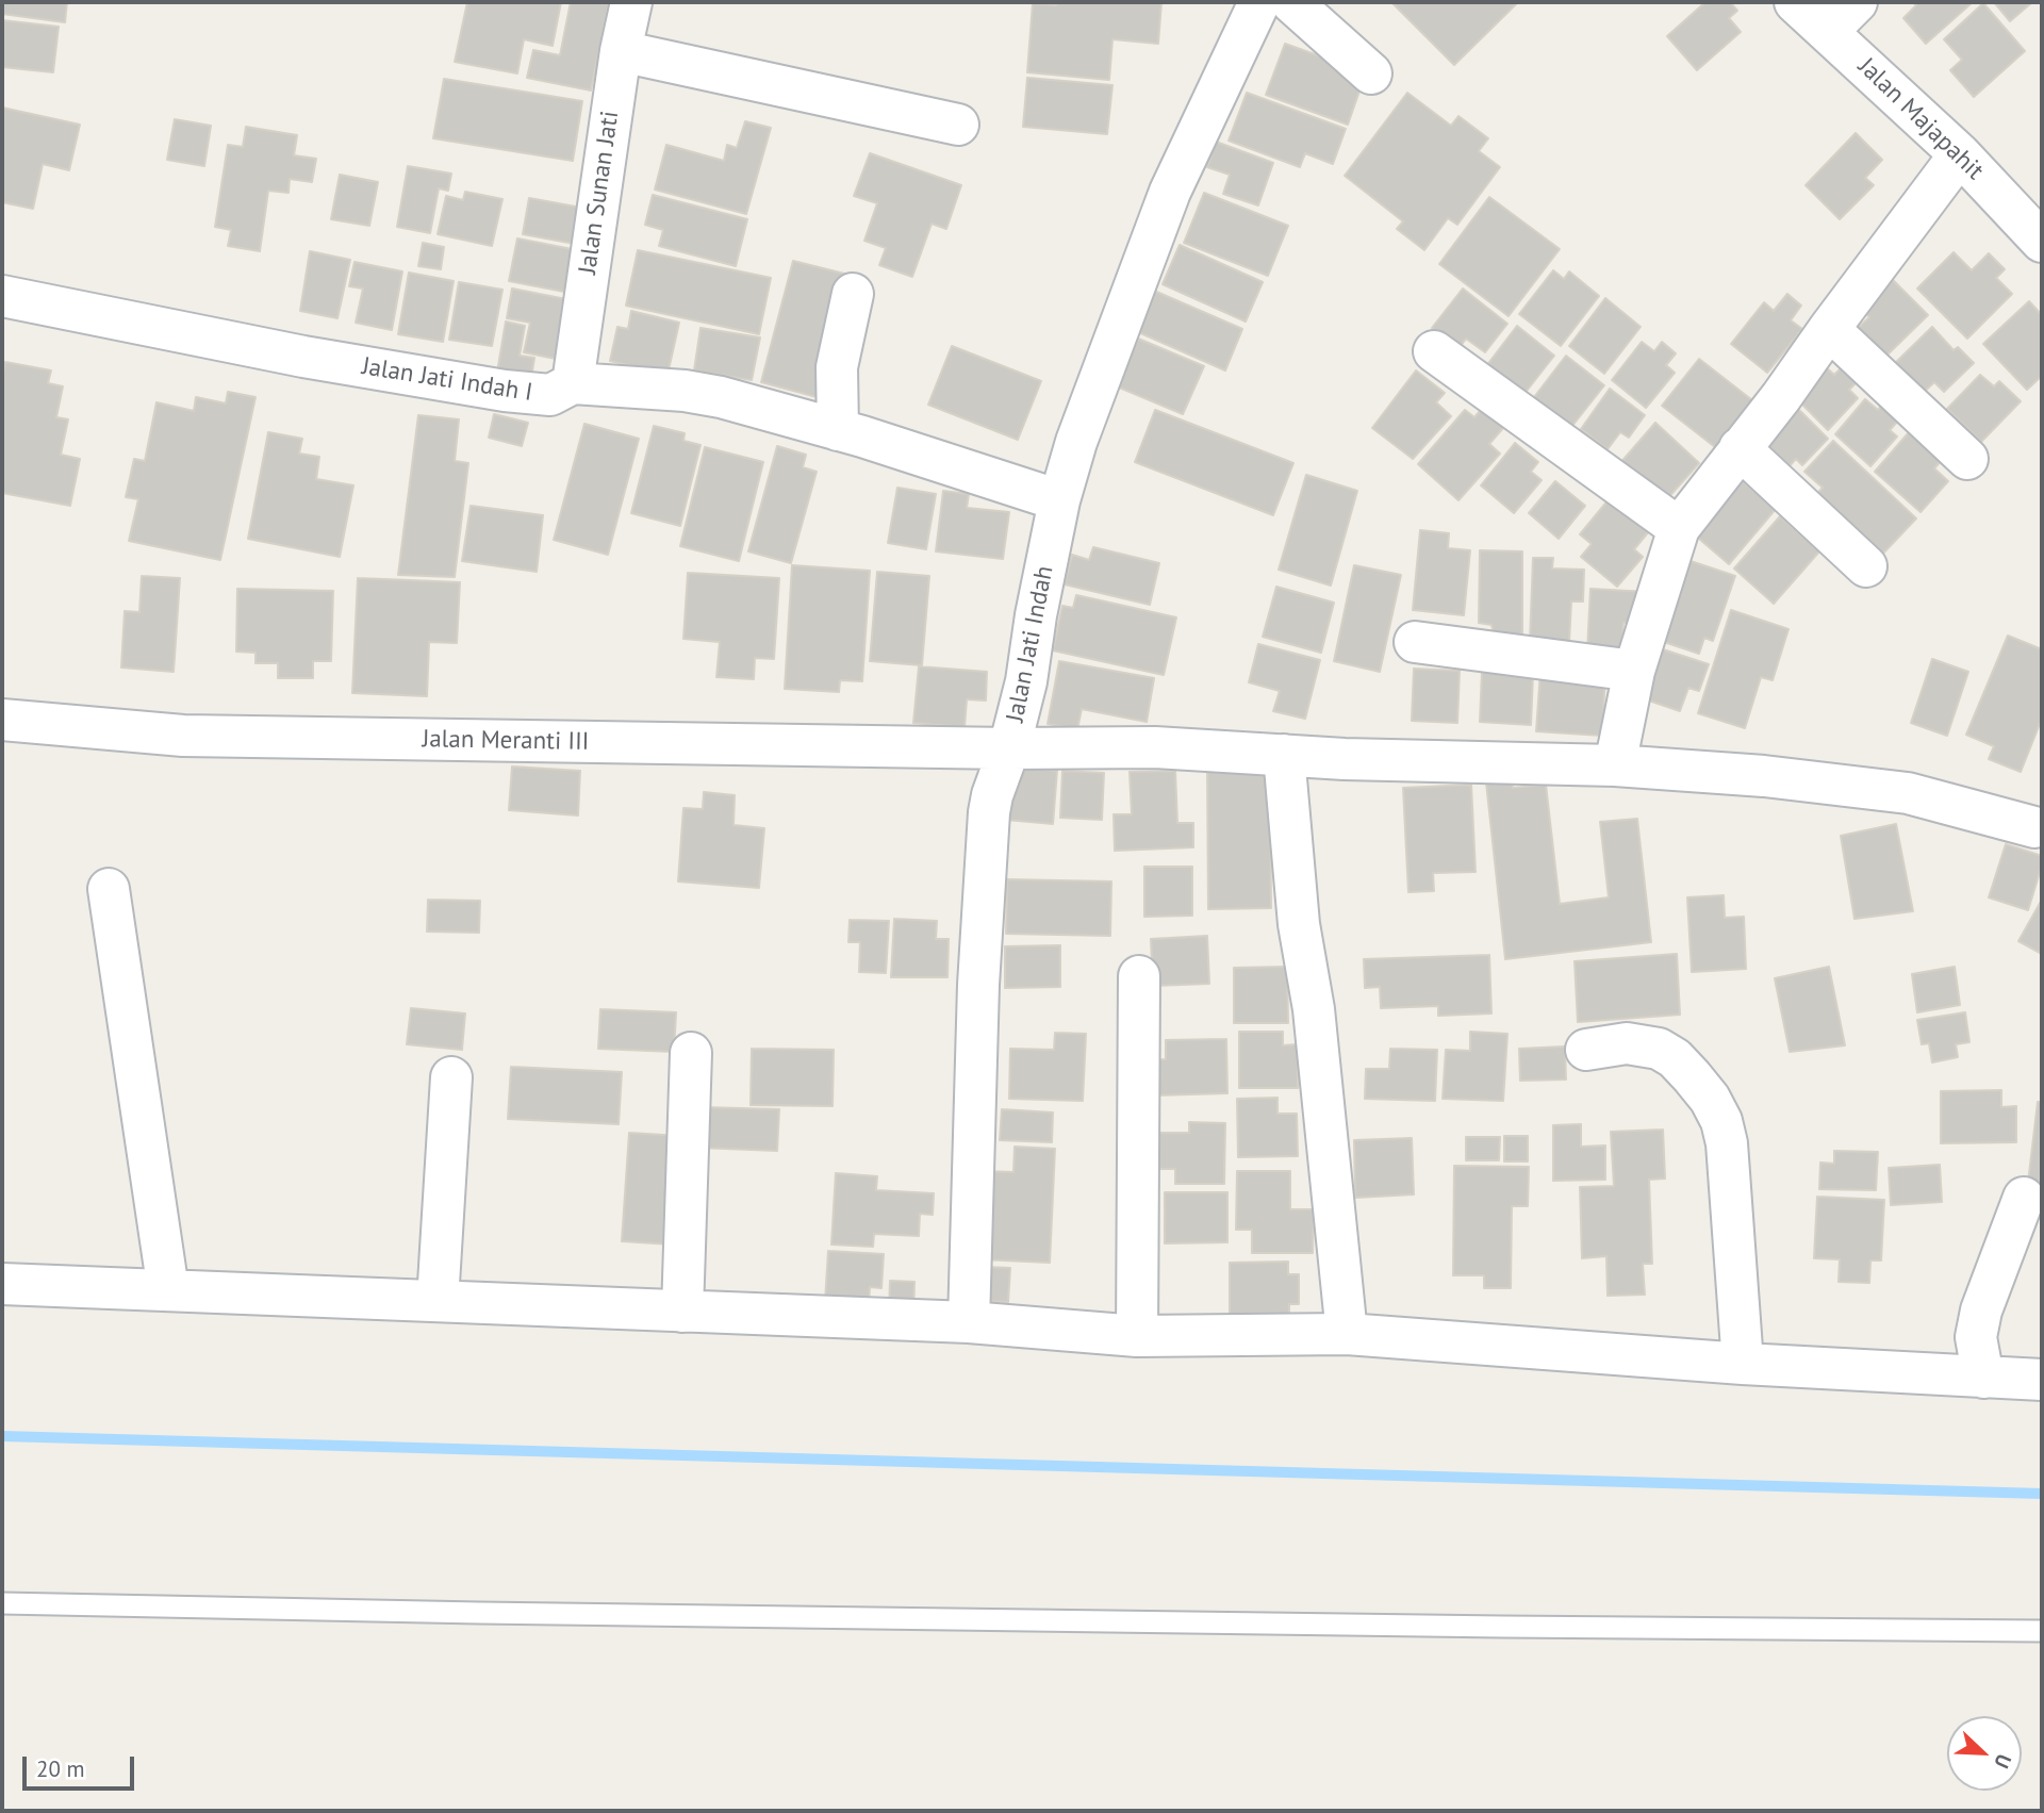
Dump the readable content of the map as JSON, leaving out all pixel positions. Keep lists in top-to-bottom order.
{
  "streets": {
    "street": [
      "Jalan Majapahit",
      "Jalan Sunan Jati",
      "Jalan Jati Indah I",
      "Jalan Jati Indah",
      "Jalan Meranti III"
    ]
  },
  "crossings": [
    ["Jalan Sunan Jati", "Jalan Jati Indah I"],
    ["Jalan Jati Indah I", "Jalan Jati Indah"],
    ["Jalan Jati Indah", "Jalan Meranti III"]
  ],
  "scale_bar": "20 m",
  "north": "bottom right"
}
